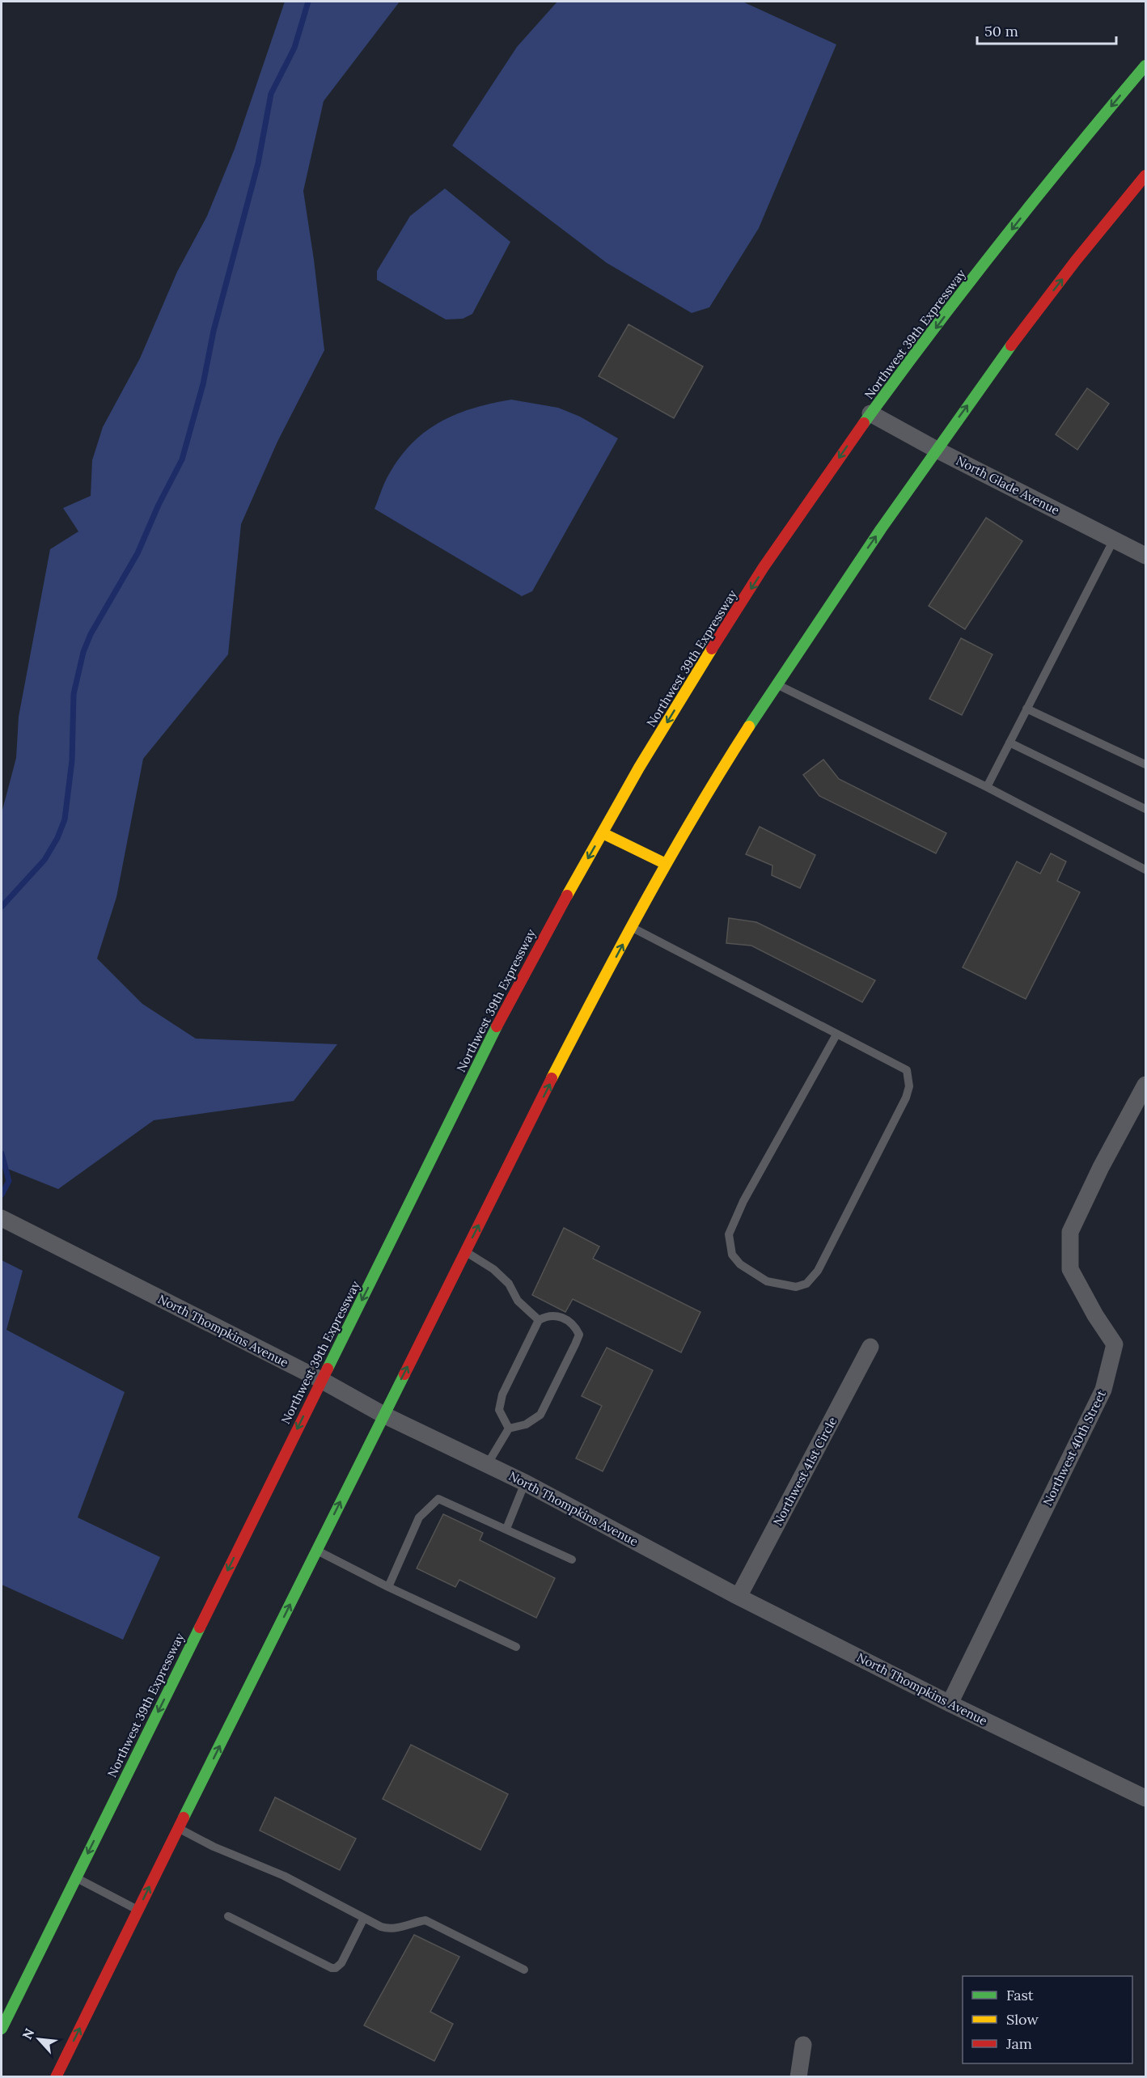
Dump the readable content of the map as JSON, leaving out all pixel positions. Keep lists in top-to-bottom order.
{
  "streets": {
    "highway": ["Northwest 39th Expressway"],
    "street": [
      "North Glade Avenue",
      "North Thompkins Avenue",
      "Northwest 40th Street",
      "Northwest 41st Circle"
    ]
  },
  "crossings": [
    ["Northwest 39th Expressway", "North Glade Avenue"],
    ["Northwest 39th Expressway", "North Thompkins Avenue"],
    ["North Thompkins Avenue", "Northwest 40th Street"],
    ["North Thompkins Avenue", "Northwest 41st Circle"]
  ],
  "legend": ["Fast", "Slow", "Jam"],
  "scale_bar": "50 m",
  "north": "top left"
}
